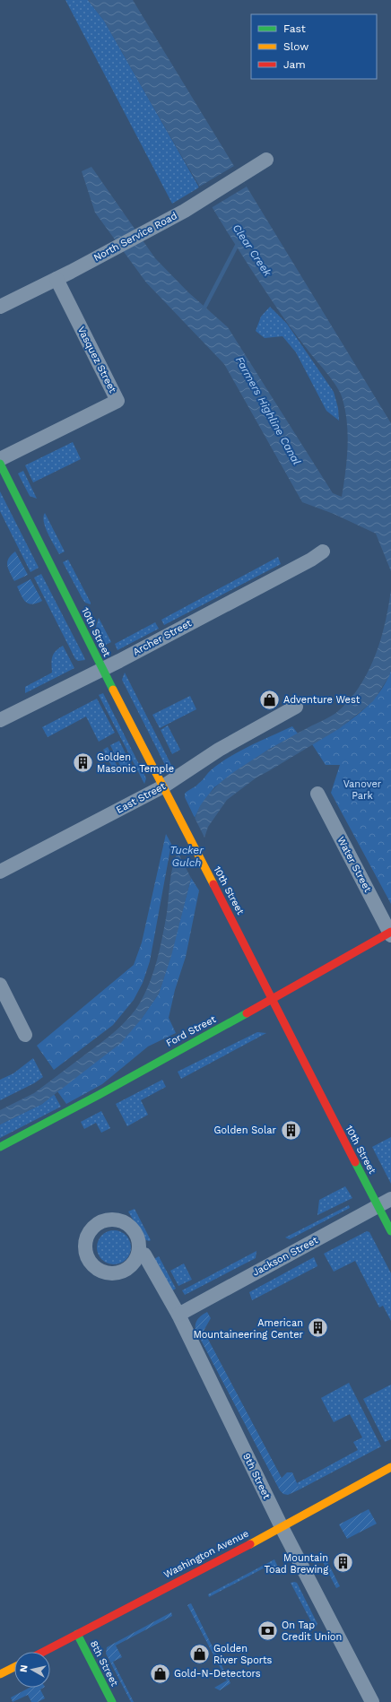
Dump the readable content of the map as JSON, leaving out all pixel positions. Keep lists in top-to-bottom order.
{
  "streets": {
    "street": [
      "North Service Road",
      "Vasquez Street",
      "10th Street",
      "Archer Street",
      "East Street",
      "Water Street",
      "Ford Street",
      "Jackson Street",
      "9th Street",
      "Washington Avenue",
      "8th Street"
    ]
  },
  "crossings": [
    ["North Service Road", "Vasquez Street"],
    ["10th Street", "Archer Street"],
    ["10th Street", "East Street"],
    ["10th Street", "Ford Street"],
    ["10th Street", "Jackson Street"],
    ["Water Street", "Ford Street"],
    ["Jackson Street", "9th Street"],
    ["9th Street", "Washington Avenue"],
    ["Washington Avenue", "8th Street"]
  ],
  "water": ["Clear Creek", "Farmers Highline Canal", "Tucker Gulch"],
  "parks": ["Vanover Park"],
  "places": {
    "shop": ["Adventure West", "Golden River Sports", "Gold-N-Detectors"],
    "building": [
      "Golden Masonic Temple",
      "Golden Solar",
      "American Mountaineering Center",
      "Mountain Toad Brewing"
    ],
    "bank": ["On Tap Credit Union"]
  },
  "legend": ["Fast", "Slow", "Jam"],
  "north": "left"
}
